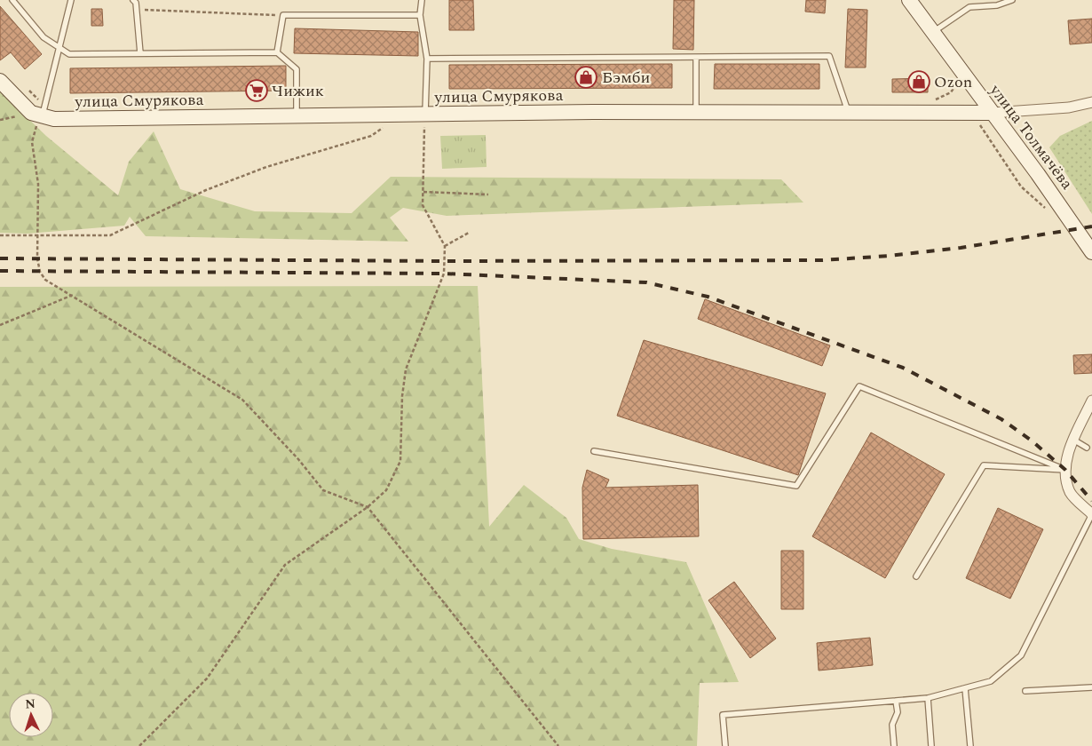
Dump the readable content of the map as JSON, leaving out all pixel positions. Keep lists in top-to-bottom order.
{
  "streets": {
    "street": ["улица Смурякова", "улица Толмачёва"]
  },
  "crossings": [
    ["улица Смурякова", "улица Толмачёва"]
  ],
  "places": {
    "shop": ["Бэмби", "Ozon"],
    "supermarket": ["Чижик"]
  },
  "north": "top"
}
